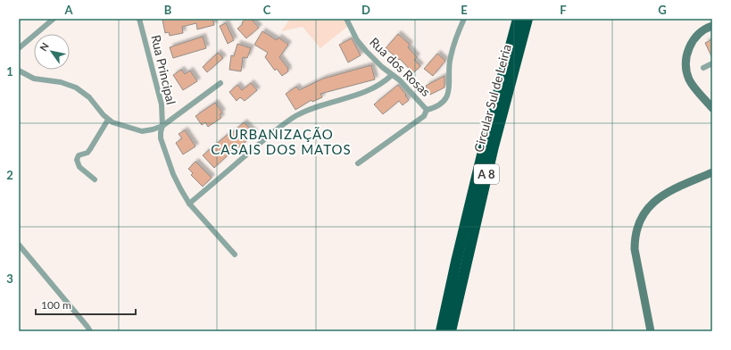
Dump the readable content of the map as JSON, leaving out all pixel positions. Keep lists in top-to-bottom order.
{
  "streets": {
    "highway": ["Circular Sul de Leiria", "A 8"],
    "street": ["Rua dos Rosas", "Rua Principal"]
  },
  "districts": ["URBANIZAÇÃO CASAIS DOS MATOS"],
  "scale_bar": "100 m",
  "north": "top left",
  "grid": {
    "columns": [
      "A",
      "B",
      "C",
      "D",
      "E",
      "F",
      "G"
    ],
    "rows": ["1", "2", "3"]
  }
}
